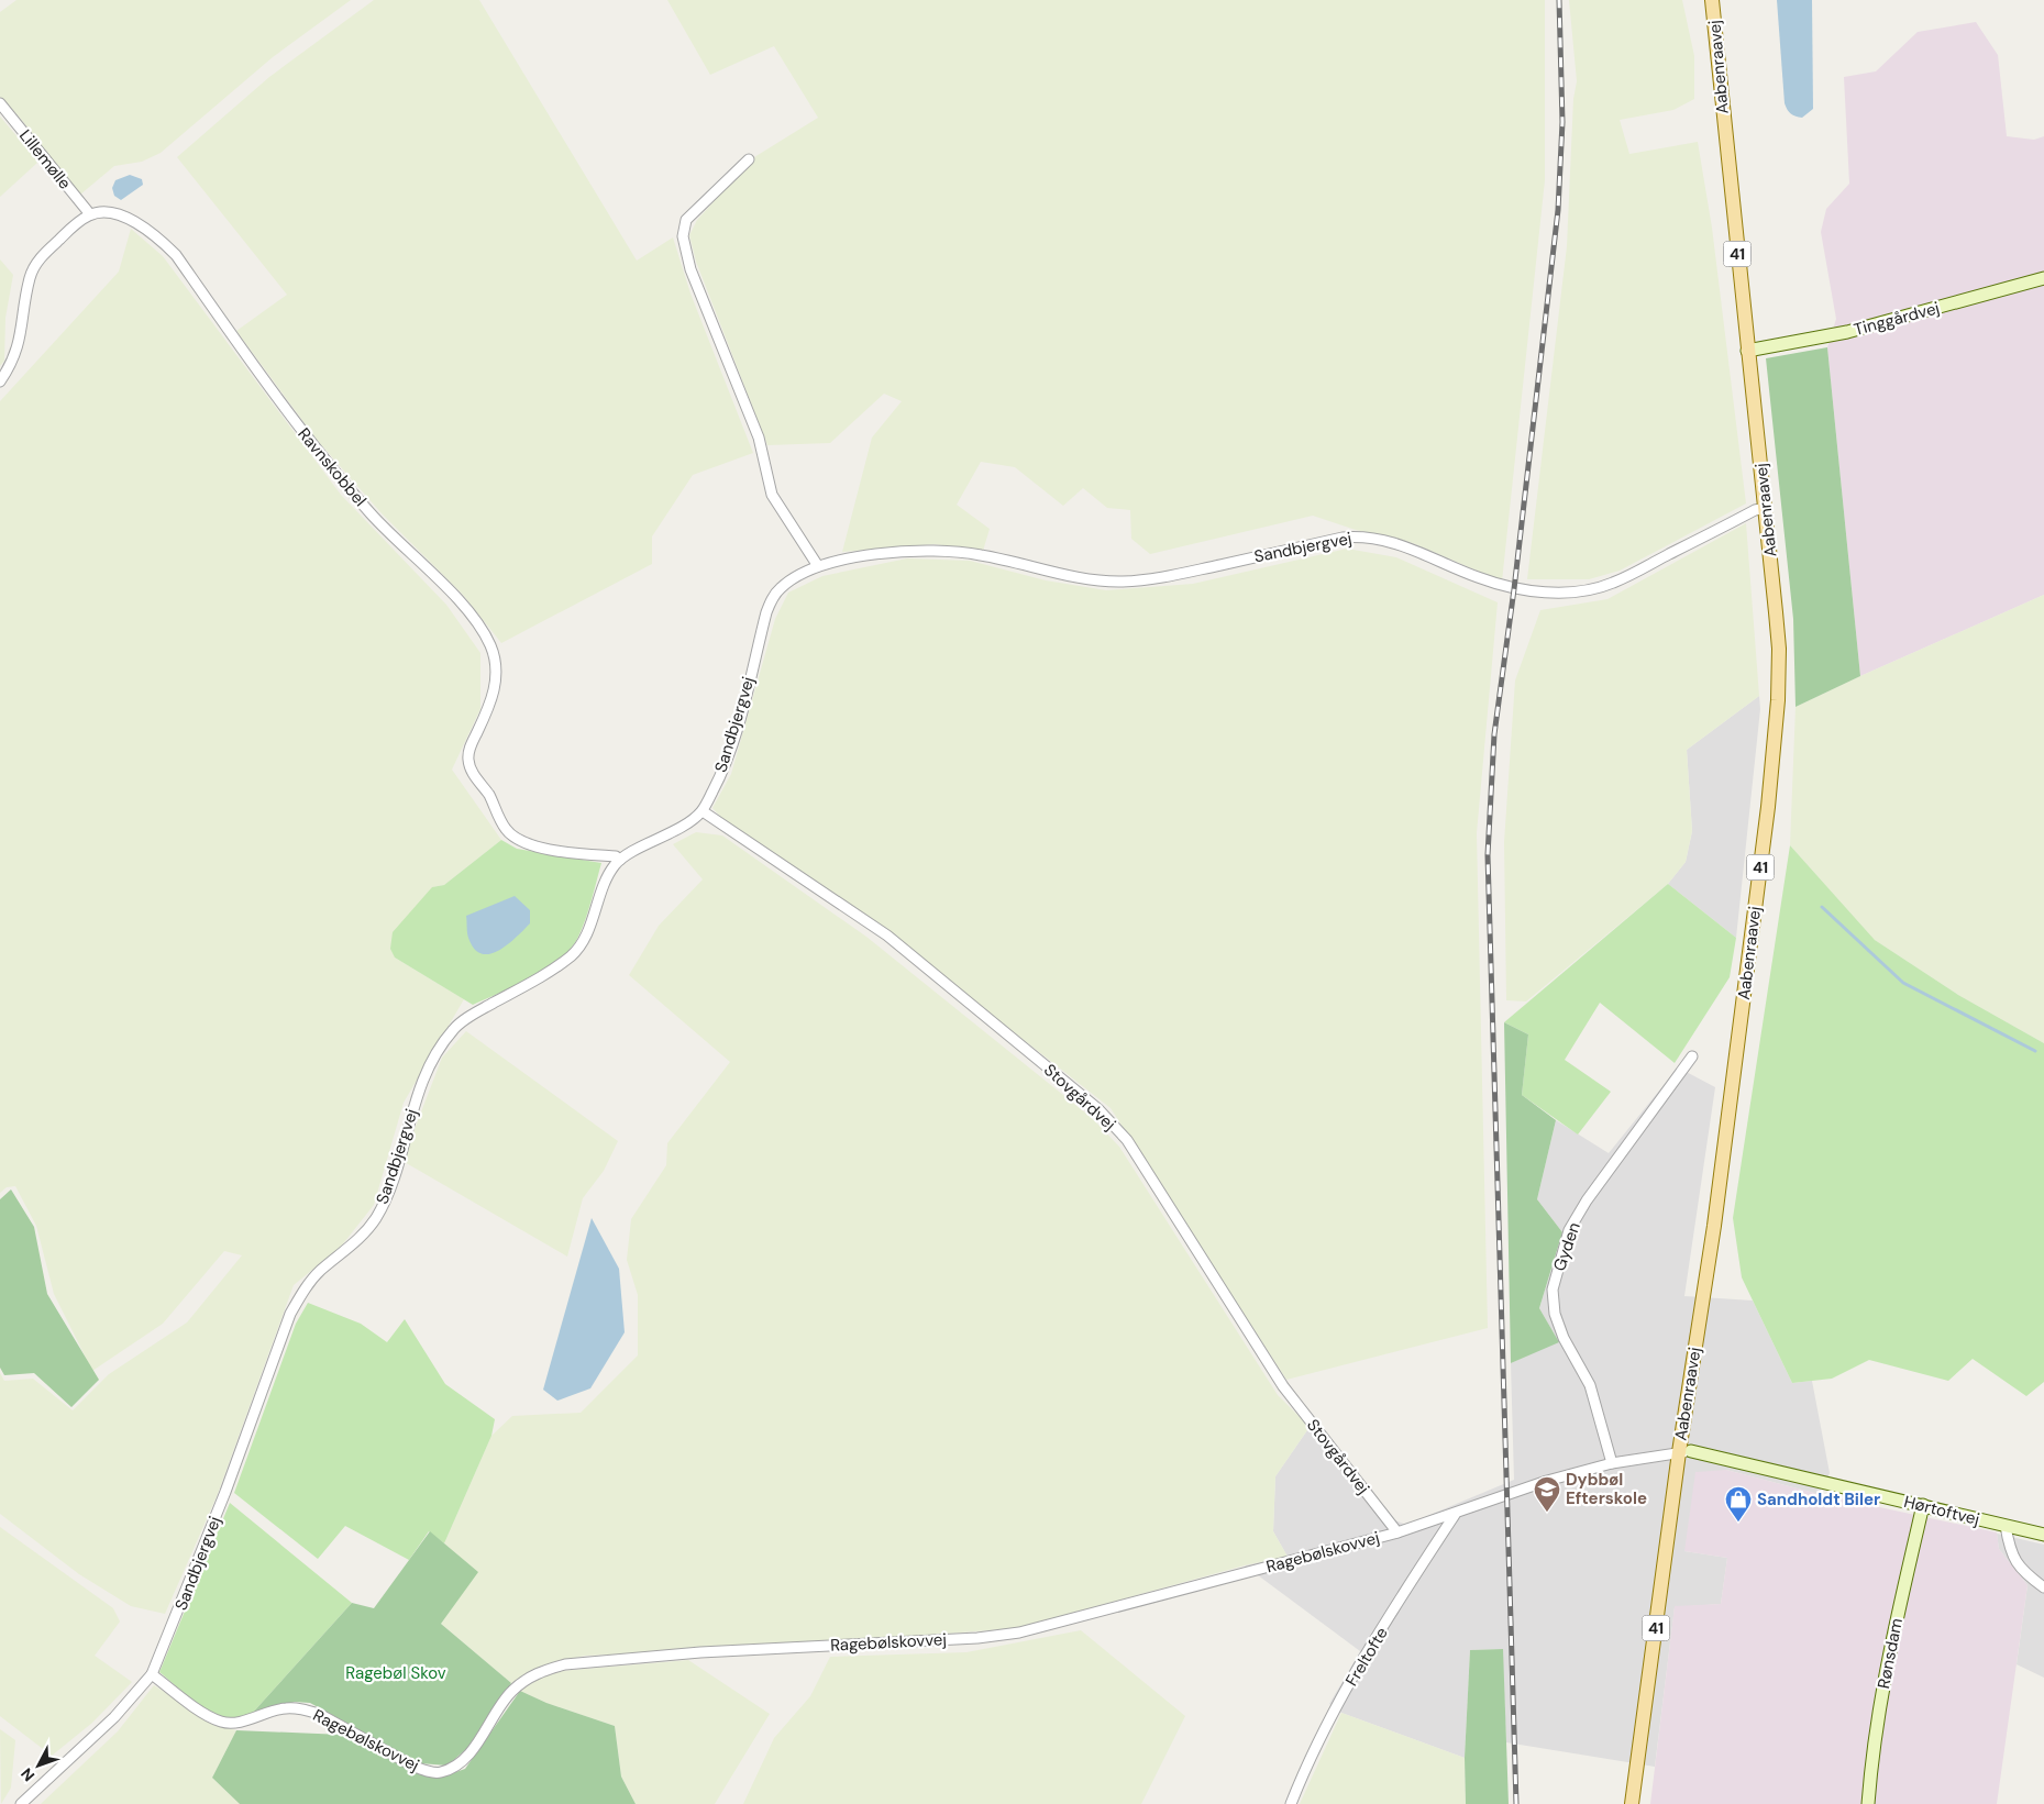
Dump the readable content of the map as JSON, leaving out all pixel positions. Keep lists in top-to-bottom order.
{
  "streets": {
    "main road": ["Aabenraavej", "41"],
    "street": [
      "Lillemølle",
      "Tinggårdvej",
      "Ravnskobbel",
      "Sandbjergvej",
      "Stovgårdvej",
      "Gyden",
      "Hørtoftvej",
      "Ragebølskovvej",
      "Rønsdam",
      "Freltofte"
    ]
  },
  "crossings": [
    ["Aabenraavej", "Tinggårdvej"],
    ["Aabenraavej", "Sandbjergvej"],
    ["Aabenraavej", "Hørtoftvej"],
    ["Aabenraavej", "Ragebølskovvej"],
    ["Lillemølle", "Ravnskobbel"],
    ["Ravnskobbel", "Sandbjergvej"],
    ["Sandbjergvej", "Stovgårdvej"],
    ["Sandbjergvej", "Ragebølskovvej"],
    ["Stovgårdvej", "Ragebølskovvej"],
    ["Gyden", "Ragebølskovvej"],
    ["Hørtoftvej", "Ragebølskovvej"],
    ["Hørtoftvej", "Rønsdam"],
    ["Ragebølskovvej", "Freltofte"]
  ],
  "parks": ["Ragebøl Skov"],
  "places": {
    "school or university": ["Dybbøl Efterskole"],
    "shop": ["Sandholdt Biler"]
  },
  "north": "bottom left"
}
